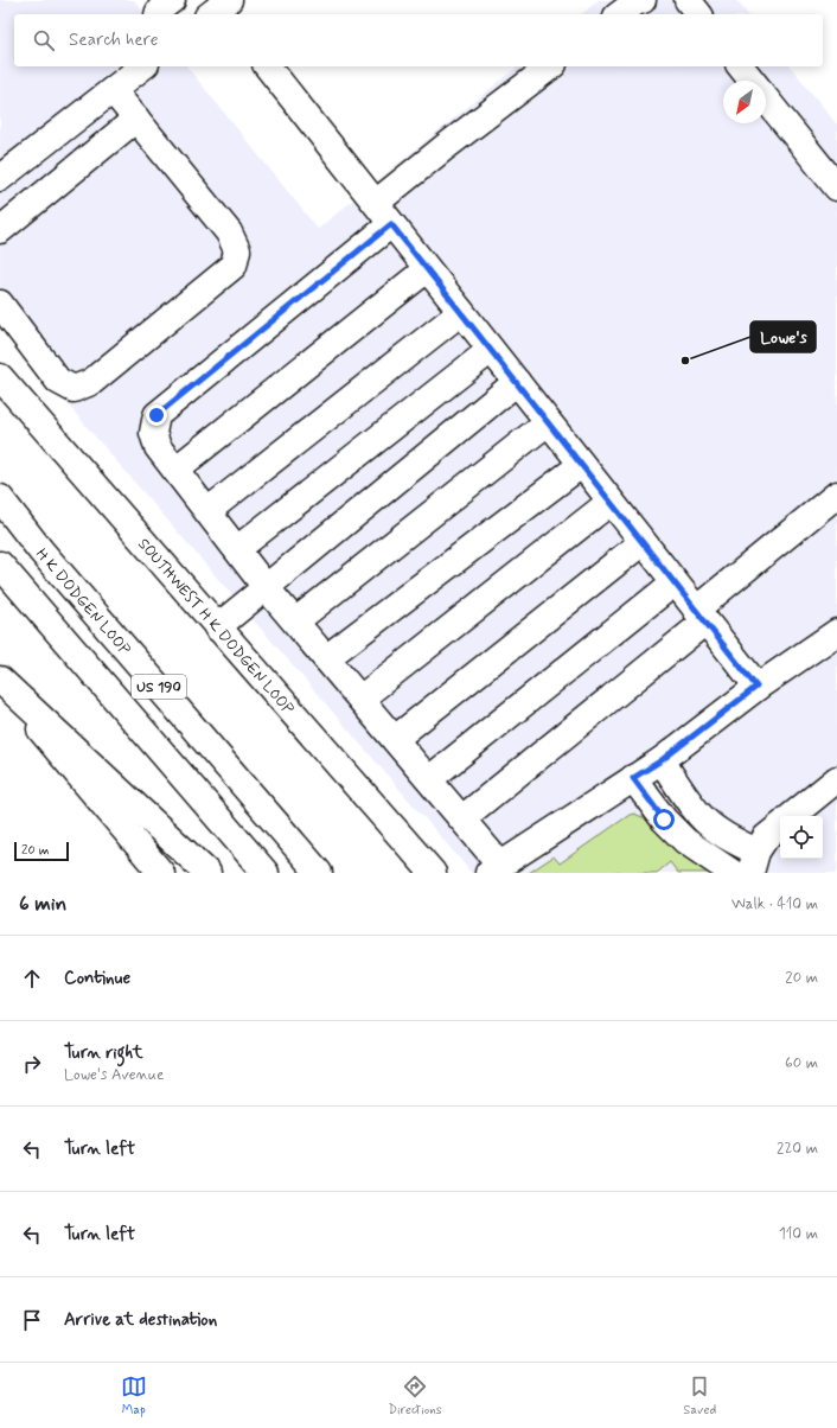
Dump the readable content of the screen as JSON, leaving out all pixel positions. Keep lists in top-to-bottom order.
{
  "streets": {
    "main road": ["H K DODGEN LOOP", "SOUTHWEST H K DODGEN LOOP", "US 190"]
  },
  "places": ["Lowe's"],
  "scale_bar": "20 m",
  "north": "bottom left",
  "page": {
    "search": "Search here",
    "scale": "20 m",
    "heading": ["6 min", "Walk · 410 m"],
    "list": [
      ["Continue", "20 m"],
      ["Turn right", "Lowe's Avenue", "60 m"],
      ["Turn left", "220 m"],
      ["Turn left", "110 m"],
      "Arrive at destination"
    ],
    "nav": ["Map", "Directions", "Saved"]
  }
}
